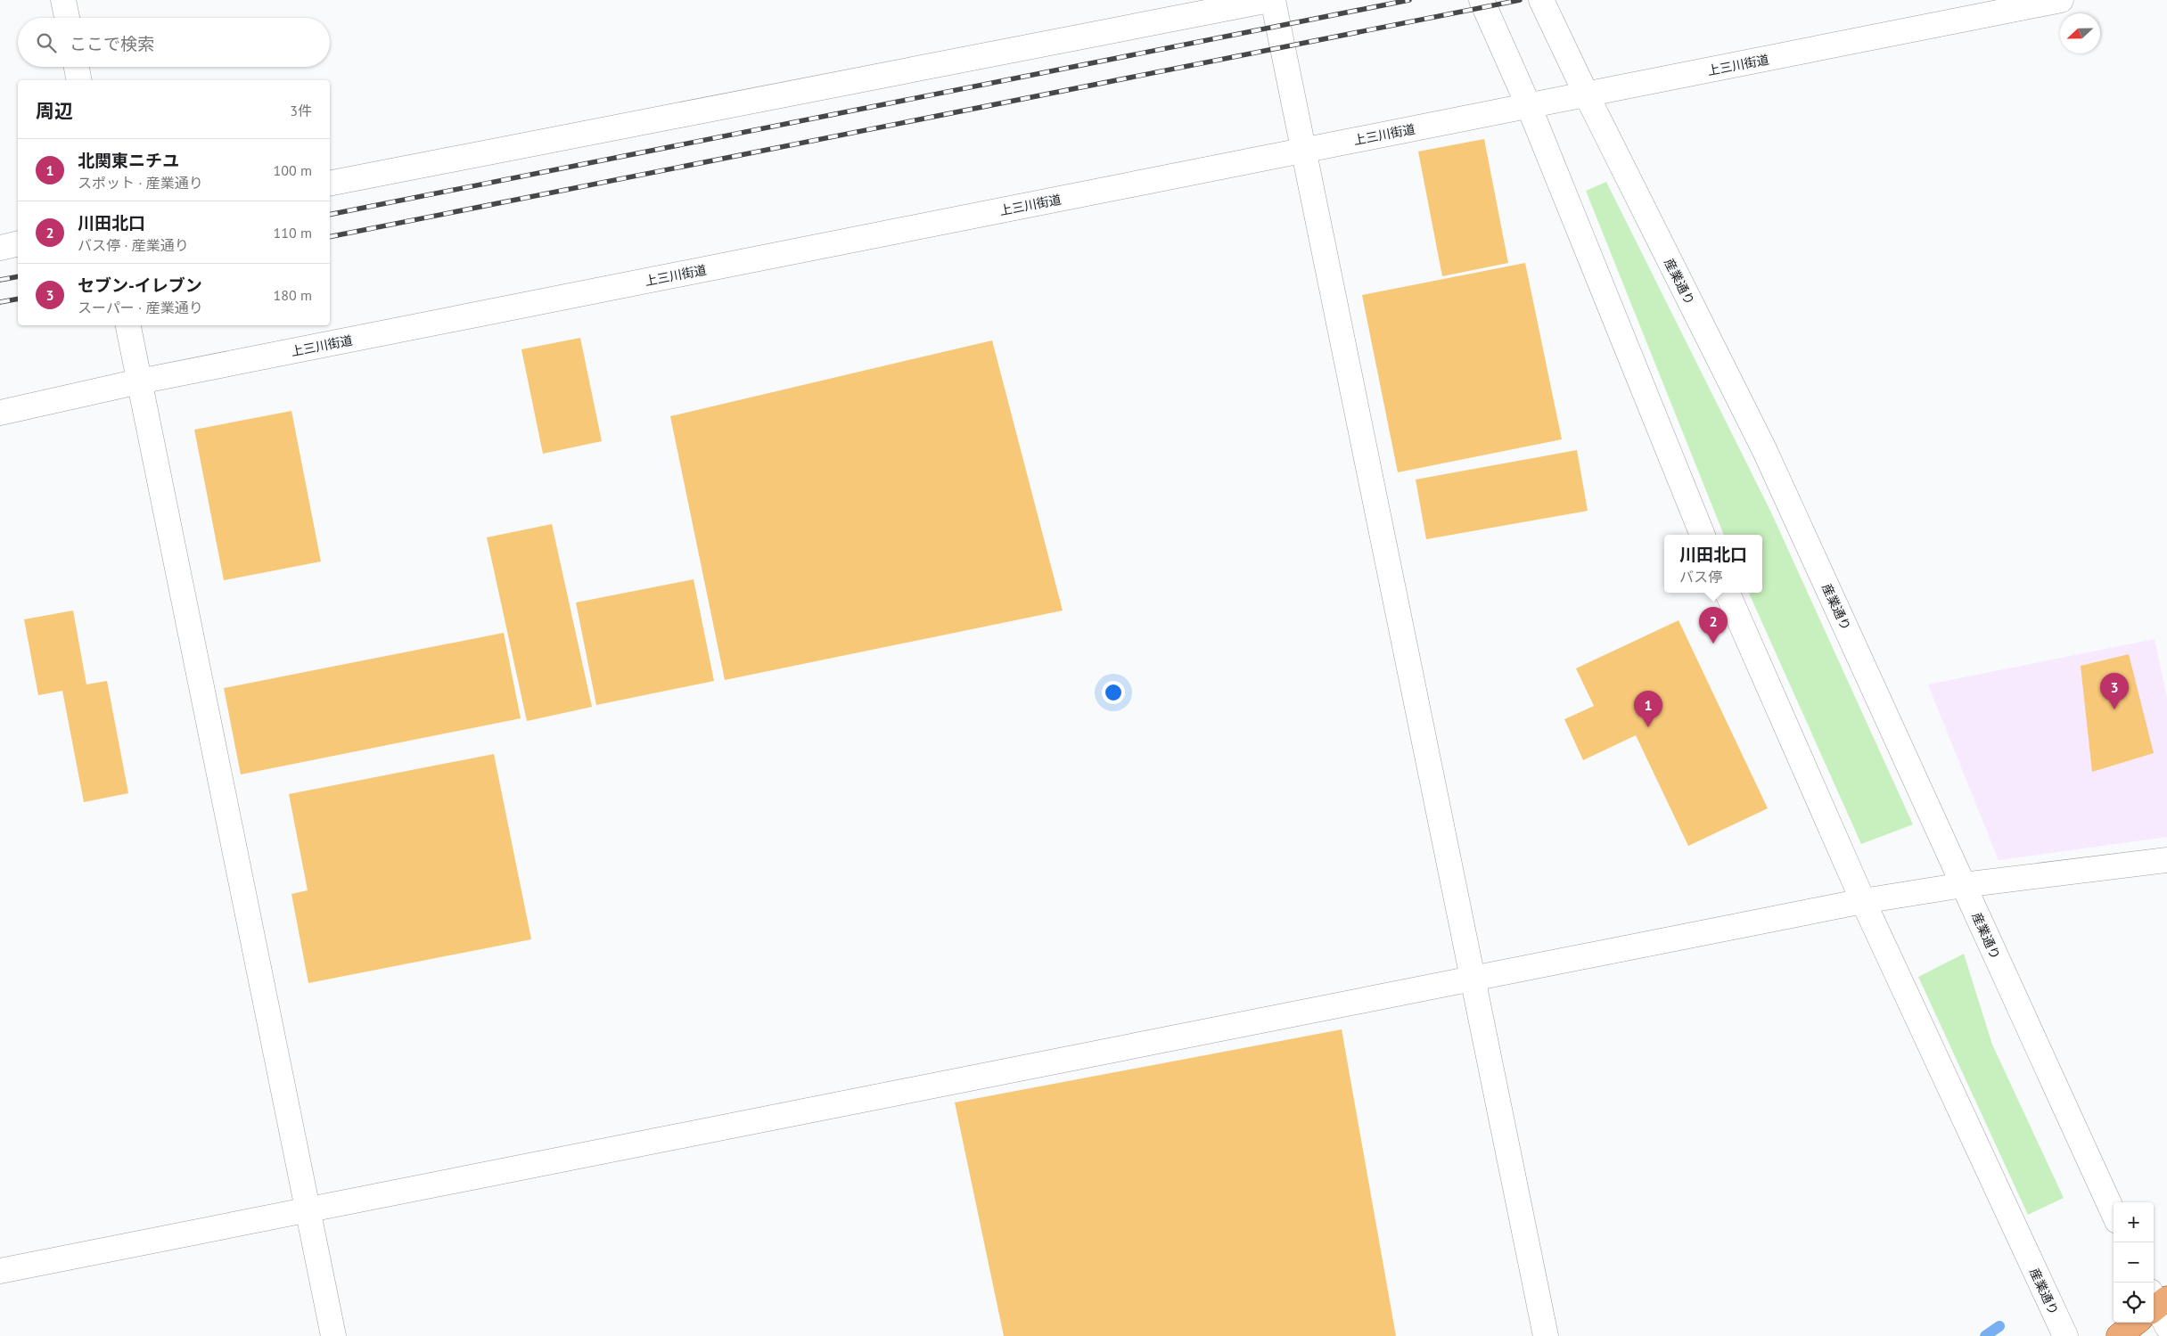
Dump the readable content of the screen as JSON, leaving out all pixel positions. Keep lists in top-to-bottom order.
{
  "streets": {
    "street": ["上三川街道", "産業通り"]
  },
  "crossings": [
    ["上三川街道", "産業通り"]
  ],
  "north": "left",
  "page": {
    "search": "ここで検索",
    "heading": ["周辺", "3件"],
    "list": [
      {
        "mark": "1",
        "name": "北関東ニチユ",
        "note": "スポット · 産業通り",
        "value": "100 m"
      },
      {
        "mark": "2",
        "name": "川田北口",
        "note": "バス停 · 産業通り",
        "value": "110 m"
      },
      {
        "mark": "3",
        "name": "セブン-イレブン",
        "note": "スーパー · 産業通り",
        "value": "180 m"
      }
    ],
    "popup": ["川田北口", "バス停"],
    "pins": ["2", "3", "1"],
    "map_buttons": ["+", "−"]
  }
}
